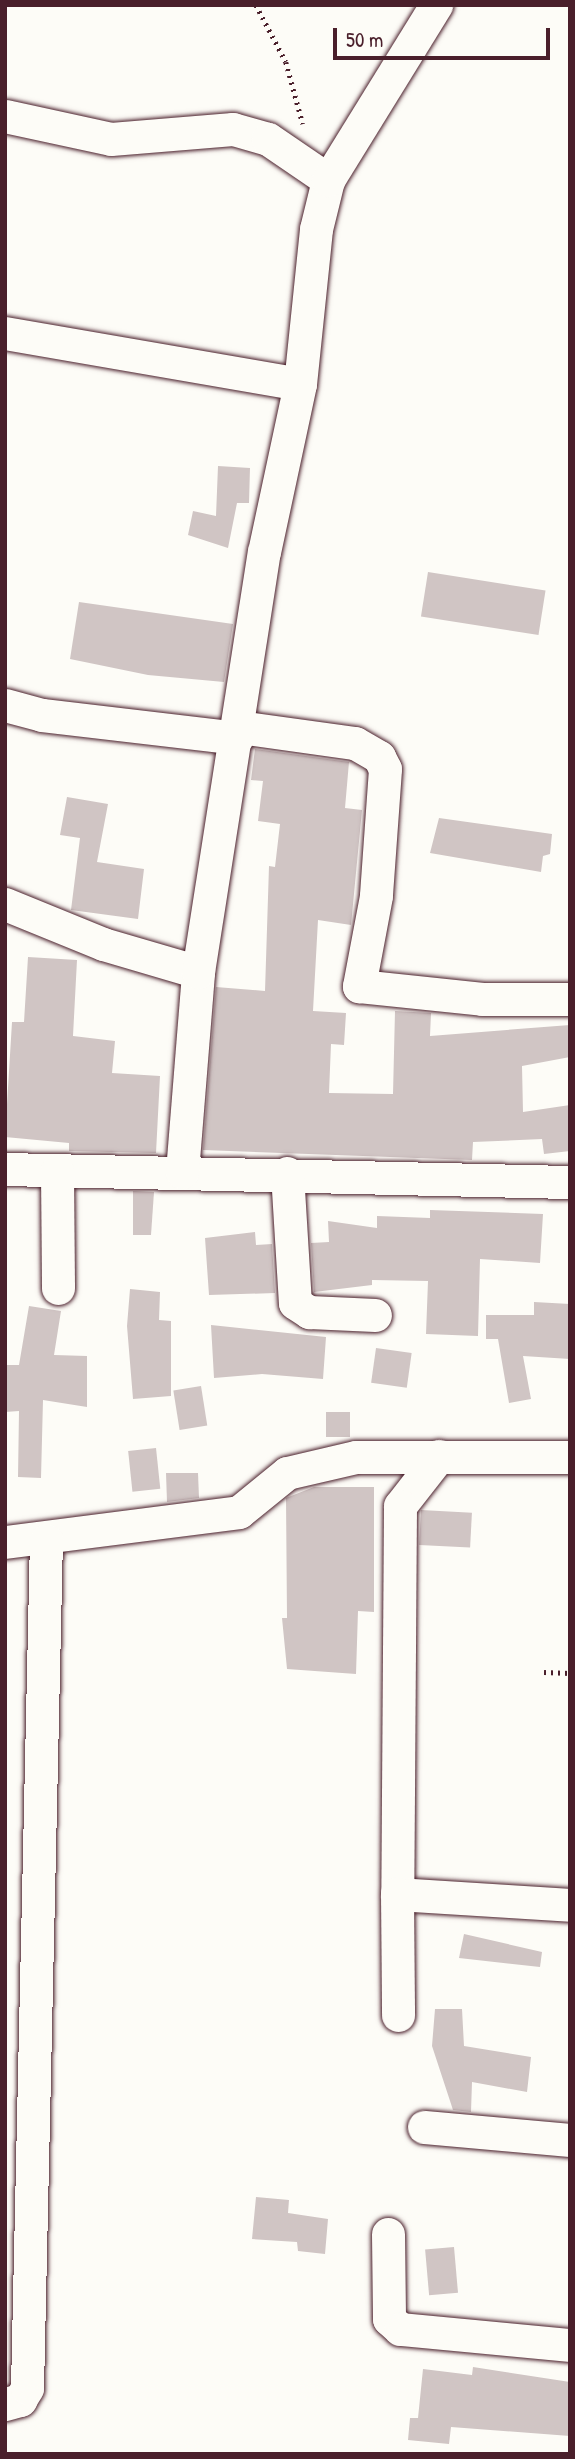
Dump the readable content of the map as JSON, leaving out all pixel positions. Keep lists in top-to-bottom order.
{
  "scale_bar": "50 m"
}
